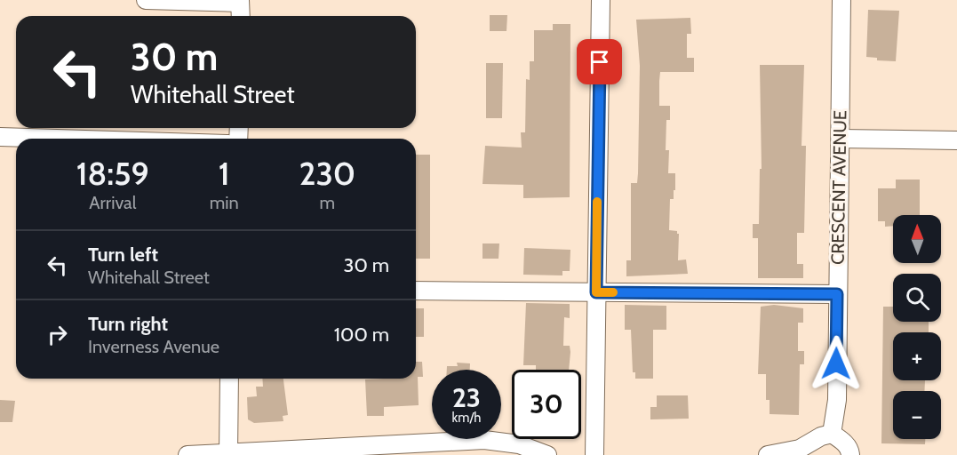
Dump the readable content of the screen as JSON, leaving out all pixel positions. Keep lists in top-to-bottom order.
{
  "streets": {
    "street": ["CRESCENT AVENUE"]
  },
  "north": "top",
  "page": {
    "turn": ["30 m", "Whitehall Street"],
    "eta": [
      "18:59",
      "Arrival",
      "1",
      "min",
      "230",
      "m"
    ],
    "map_buttons": ["+", "−"],
    "list": [
      {
        "name": "Turn left",
        "note": "Whitehall Street",
        "value": "30 m"
      },
      {
        "name": "Turn right",
        "note": "Inverness Avenue",
        "value": "100 m"
      }
    ],
    "speed": "23 km/h",
    "limit": "30"
  }
}
